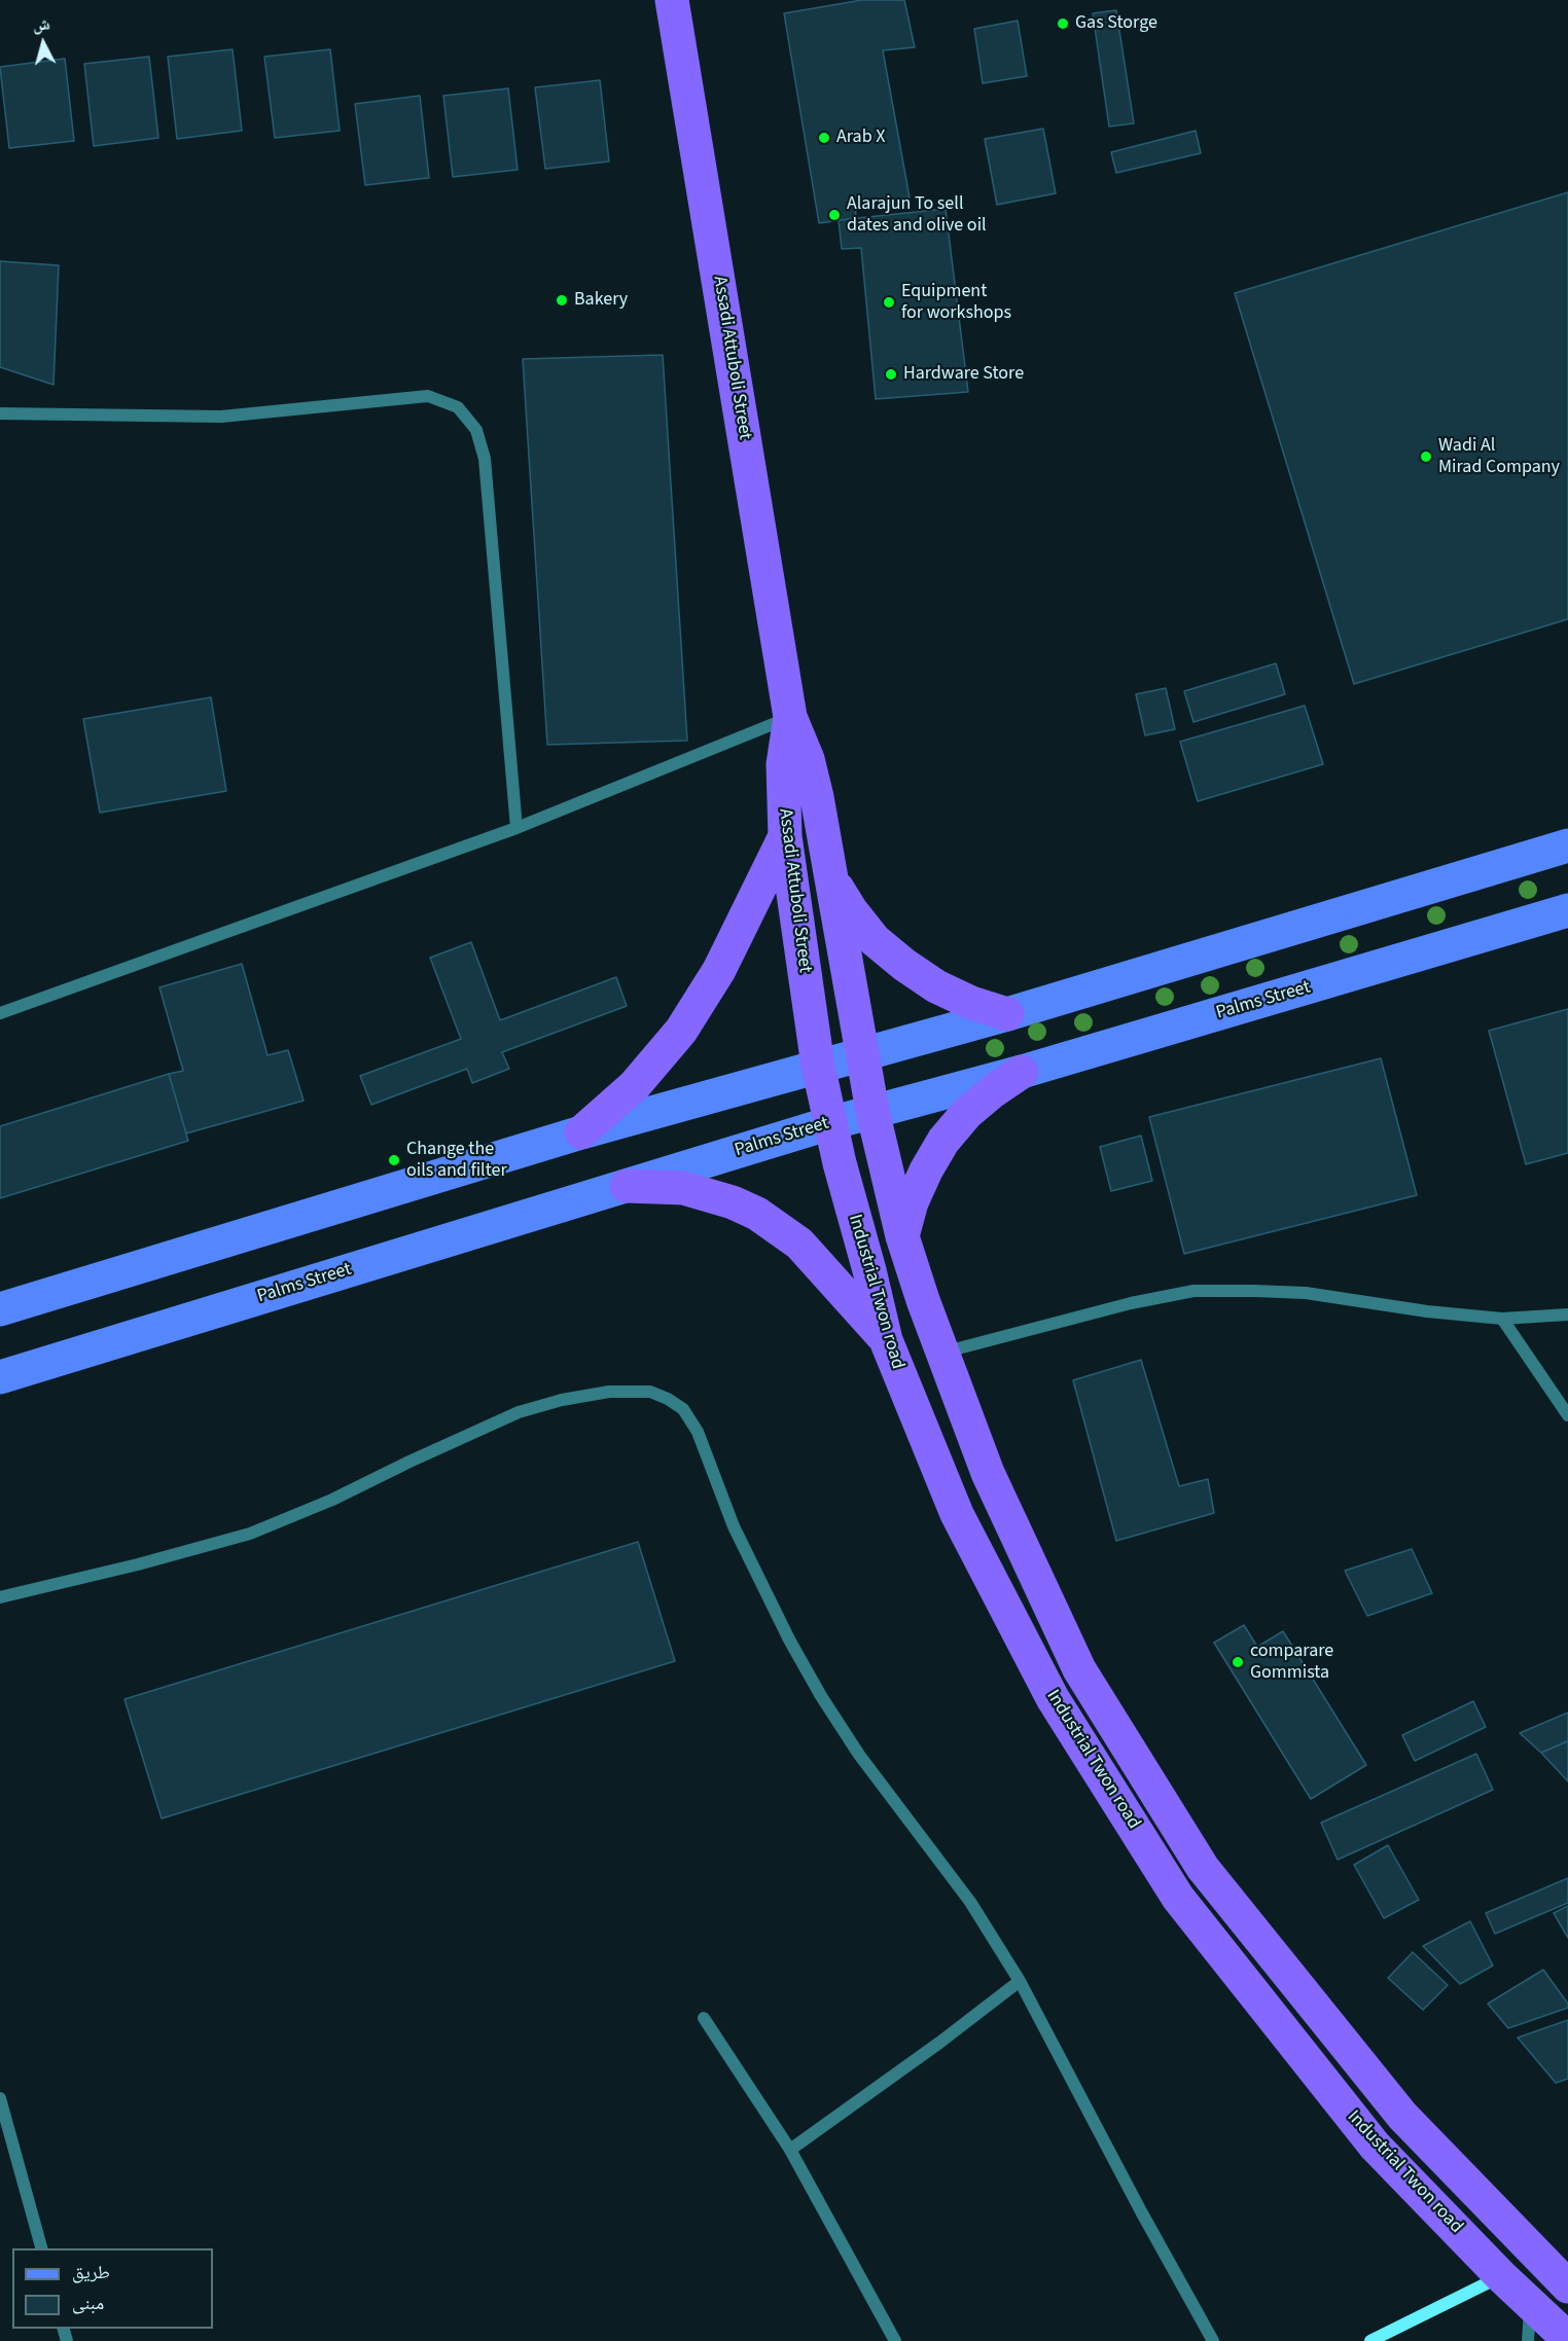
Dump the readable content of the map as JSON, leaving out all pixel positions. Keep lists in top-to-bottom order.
{
  "streets": {
    "highway": ["Assadi Attuboli Street", "Industrial Twon road"],
    "main road": ["Palms Street"]
  },
  "crossings": [
    ["Assadi Attuboli Street", "Industrial Twon road"],
    ["Palms Street", "Industrial Twon road"]
  ],
  "places": [
    "Gas Storge",
    "Arab X",
    "Alarajun To sell dates and olive oil",
    "Bakery",
    "Equipment for workshops",
    "Hardware Store",
    "Wadi Al Mirad Company",
    "Change the oils and filter",
    "comparare Gommista"
  ],
  "legend": ["طريق", "مبنى"],
  "north": "top"
}
